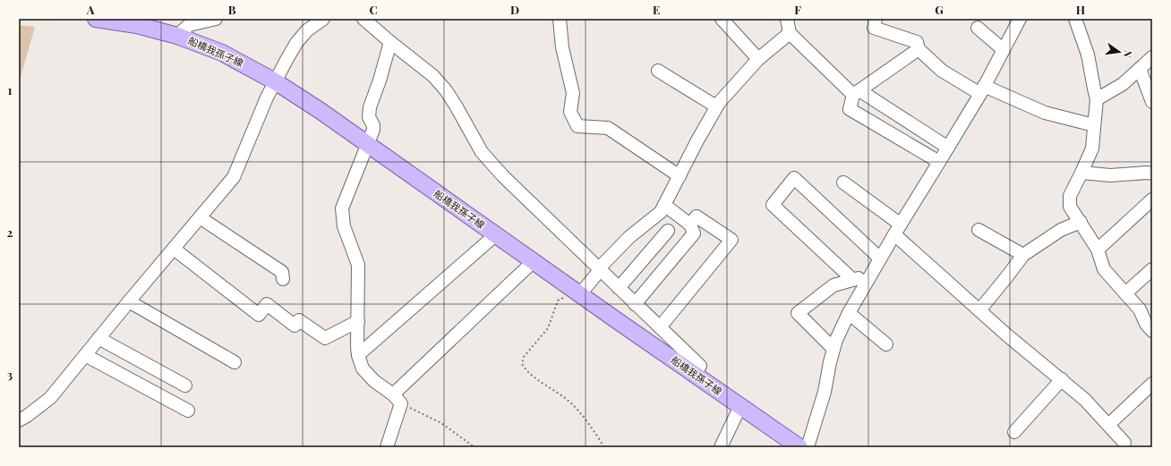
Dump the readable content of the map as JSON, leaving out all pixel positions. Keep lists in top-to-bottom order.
{
  "streets": {
    "main road": ["船橋我孫子線"]
  },
  "north": "right",
  "grid": {
    "columns": [
      "A",
      "B",
      "C",
      "D",
      "E",
      "F",
      "G",
      "H"
    ],
    "rows": ["1", "2", "3"]
  }
}
